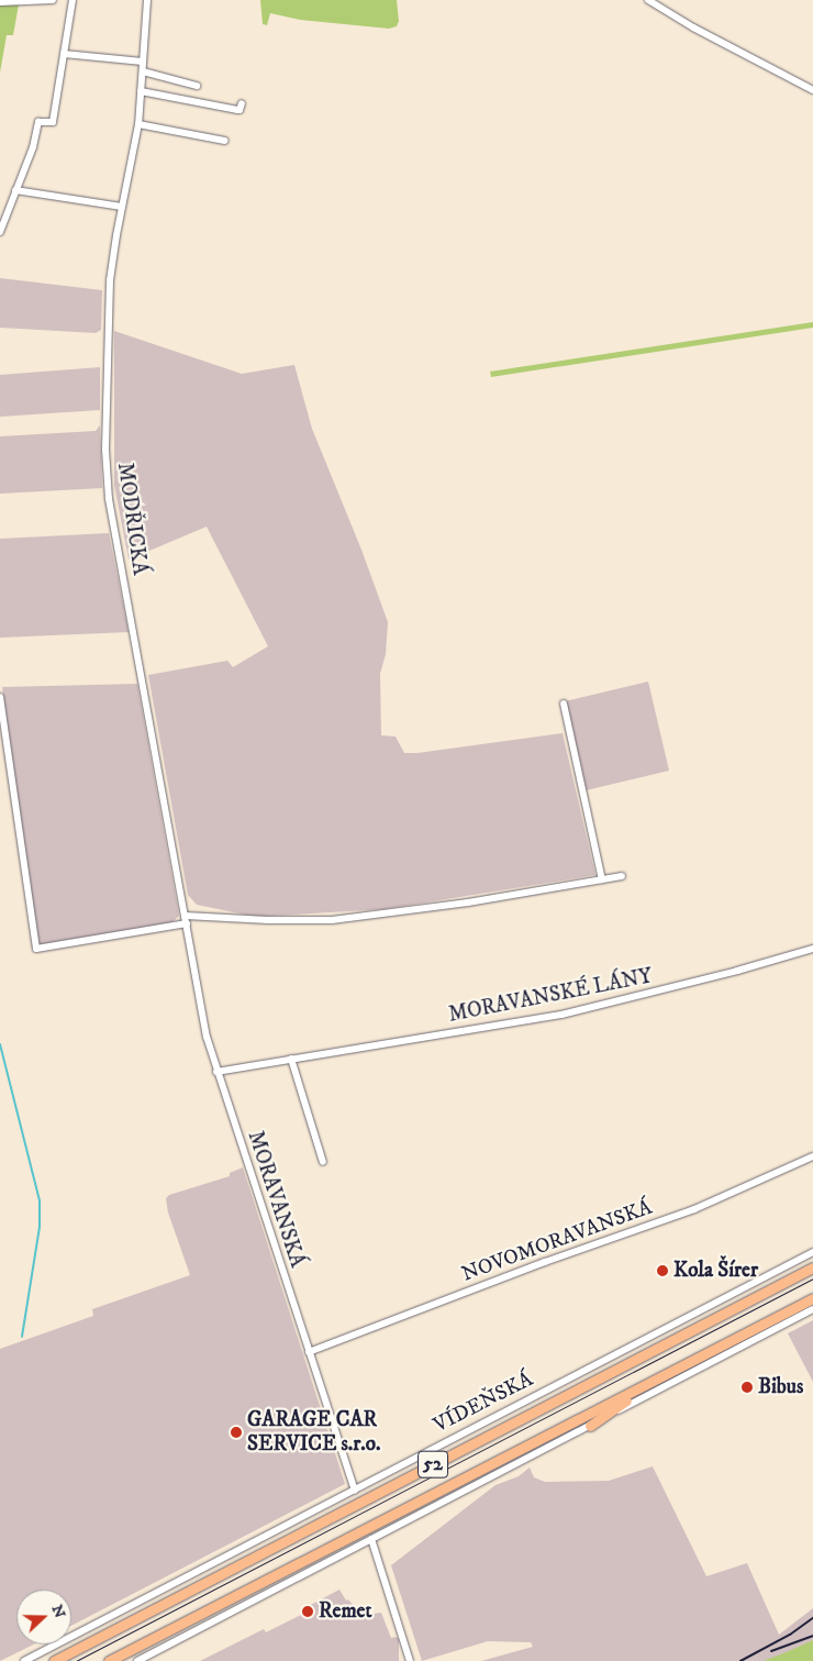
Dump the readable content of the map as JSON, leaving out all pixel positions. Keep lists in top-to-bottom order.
{
  "streets": {
    "highway": ["VÍDEŇSKÁ", "52"],
    "street": [
      "MODŘICKÁ",
      "MORAVANSKÉ LÁNY",
      "MORAVANSKÁ",
      "NOVOMORAVANSKÁ"
    ]
  },
  "crossings": [
    ["MODŘICKÁ", "MORAVANSKÁ"],
    ["MORAVANSKÉ LÁNY", "MORAVANSKÁ"],
    ["MORAVANSKÁ", "NOVOMORAVANSKÁ"],
    ["MORAVANSKÁ", "VÍDEŇSKÁ"]
  ],
  "places": [
    "Kola Šírer",
    "Bibus",
    "GARAGE CAR SERVICE s.r.o.",
    "Remet"
  ],
  "north": "right"
}
